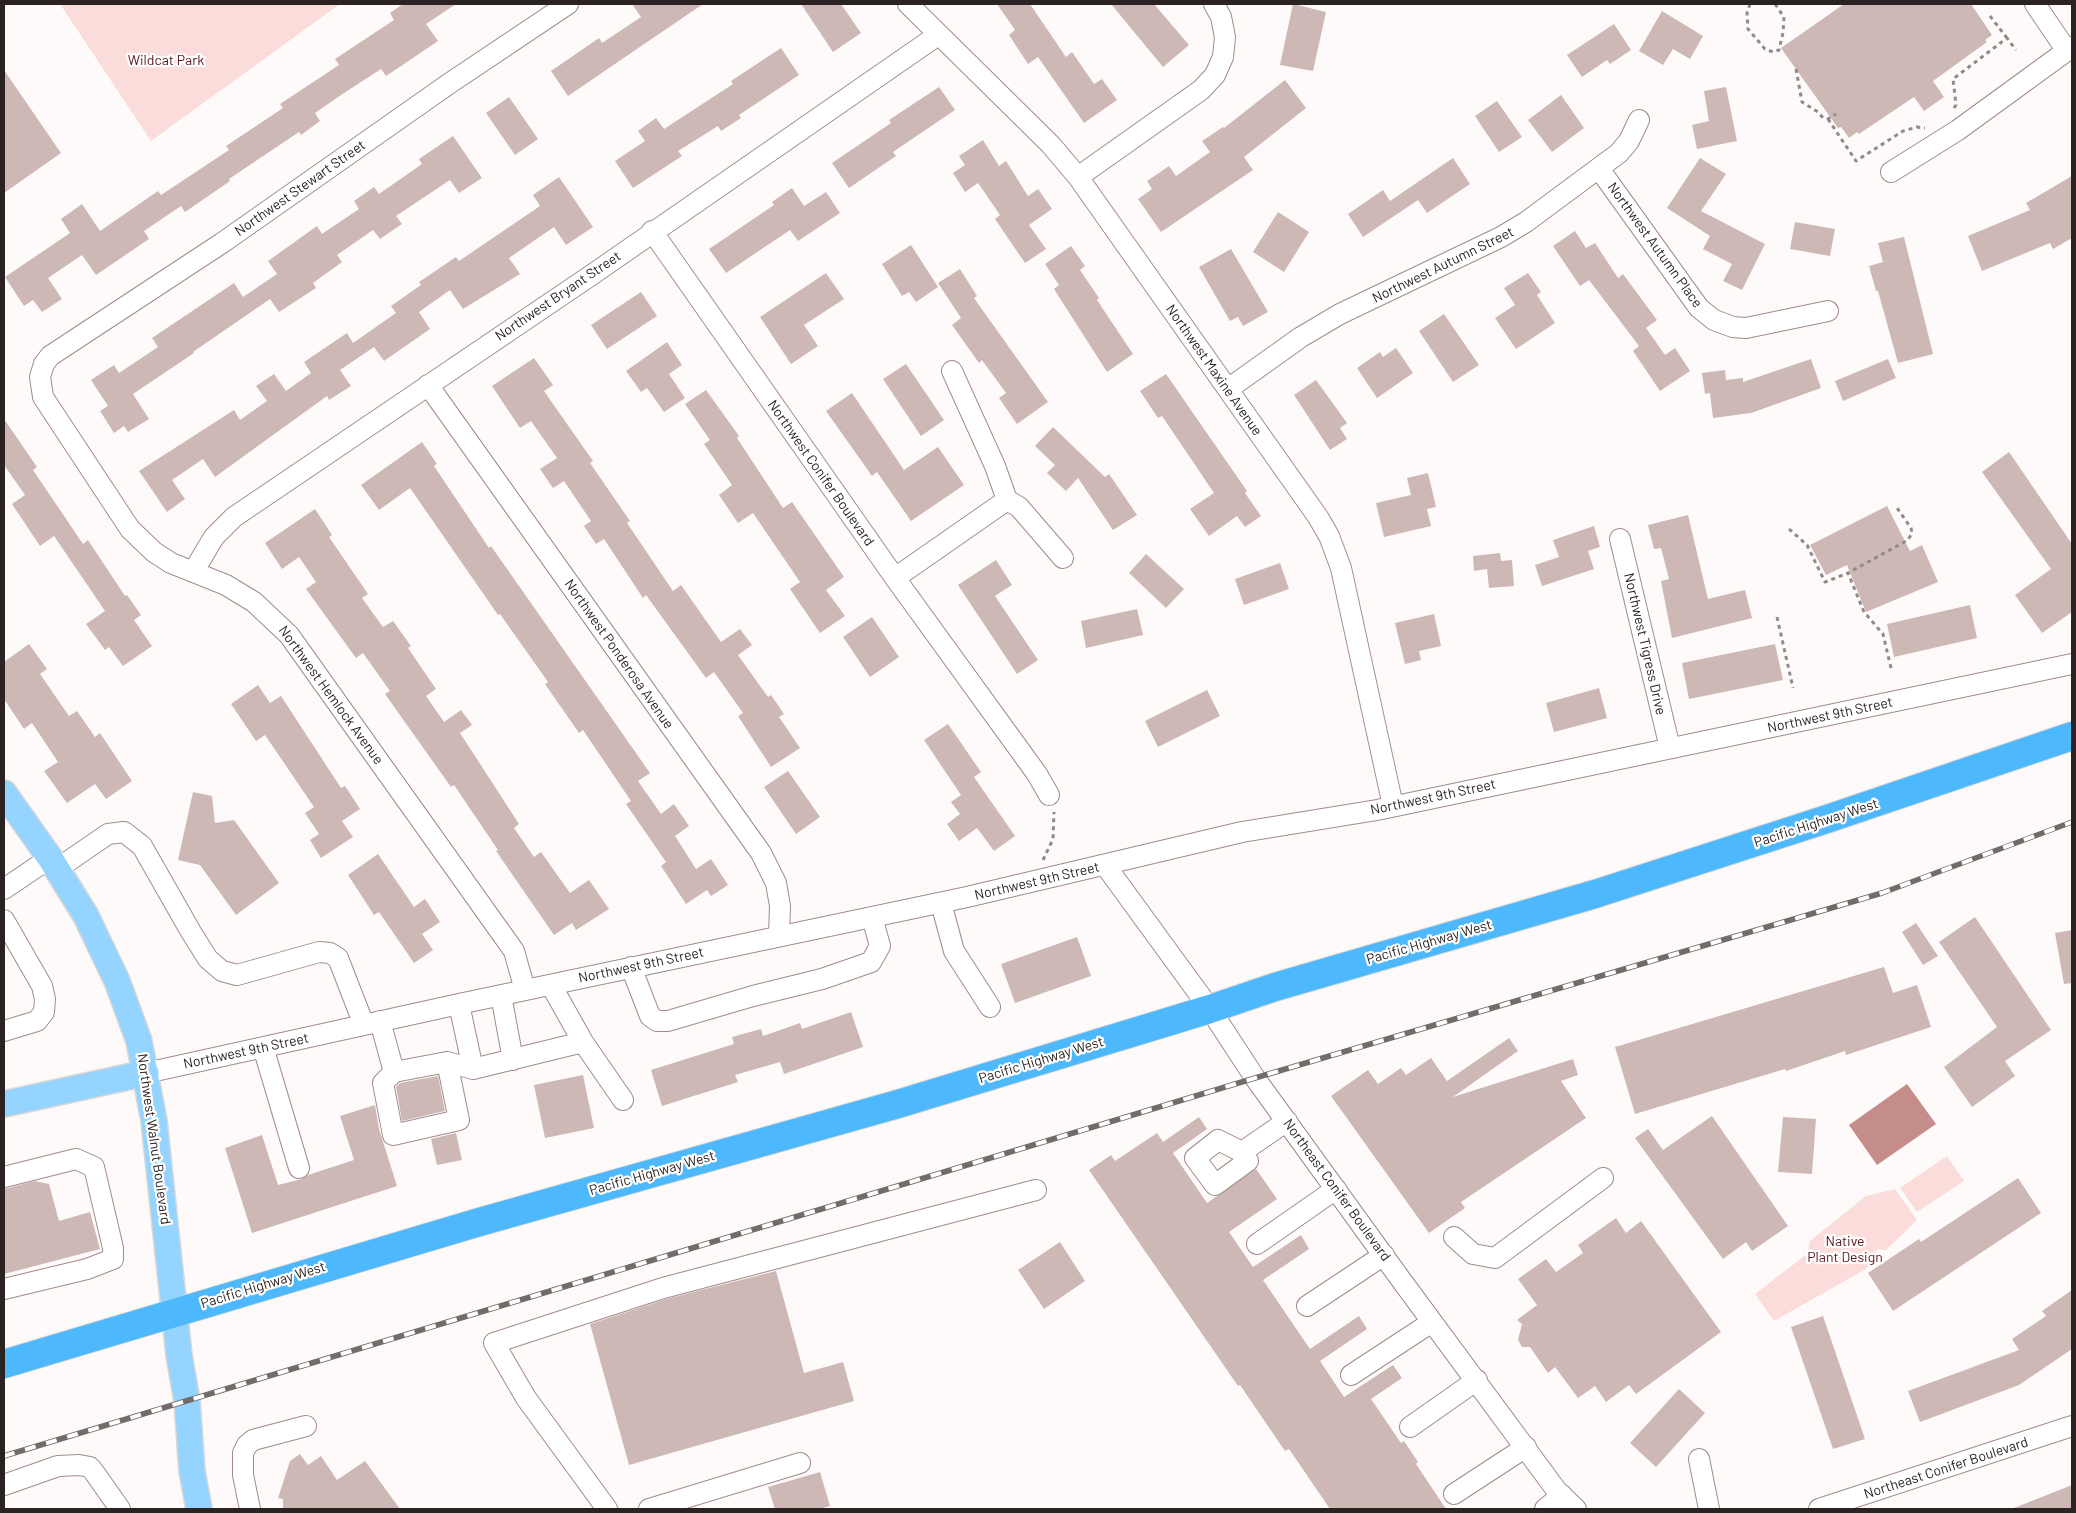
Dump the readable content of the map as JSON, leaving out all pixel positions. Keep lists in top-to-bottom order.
{
  "streets": {
    "highway": ["Pacific Highway West"],
    "main road": ["Northwest 9th Street", "Northwest Walnut Boulevard"],
    "street": [
      "Northwest Stewart Street",
      "Northwest Autumn Place",
      "Northwest Autumn Street",
      "Northwest Bryant Street",
      "Northwest Maxine Avenue",
      "Northwest Conifer Boulevard",
      "Northwest Tigress Drive",
      "Northwest Ponderosa Avenue",
      "Northwest Hemlock Avenue",
      "Northeast Conifer Boulevard"
    ]
  },
  "crossings": [
    ["Northwest Stewart Street", "Northwest Hemlock Avenue"],
    ["Northwest Autumn Place", "Northwest Autumn Street"],
    ["Northwest Autumn Street", "Northwest Maxine Avenue"],
    ["Northwest Bryant Street", "Northwest Maxine Avenue"],
    ["Northwest Bryant Street", "Northwest Conifer Boulevard"],
    ["Northwest Bryant Street", "Northwest Ponderosa Avenue"],
    ["Northwest Bryant Street", "Northwest Hemlock Avenue"],
    ["Northwest Maxine Avenue", "Northwest 9th Street"],
    ["Northwest Tigress Drive", "Northwest 9th Street"],
    ["Northwest Ponderosa Avenue", "Northwest 9th Street"],
    ["Northwest Hemlock Avenue", "Northwest 9th Street"],
    ["Northwest 9th Street", "Northwest Walnut Boulevard"],
    ["Northwest 9th Street", "Northeast Conifer Boulevard"],
    ["Pacific Highway West", "Northwest Walnut Boulevard"],
    ["Pacific Highway West", "Northeast Conifer Boulevard"]
  ],
  "parks": ["Wildcat Park", "Native Plant Design"]
}
